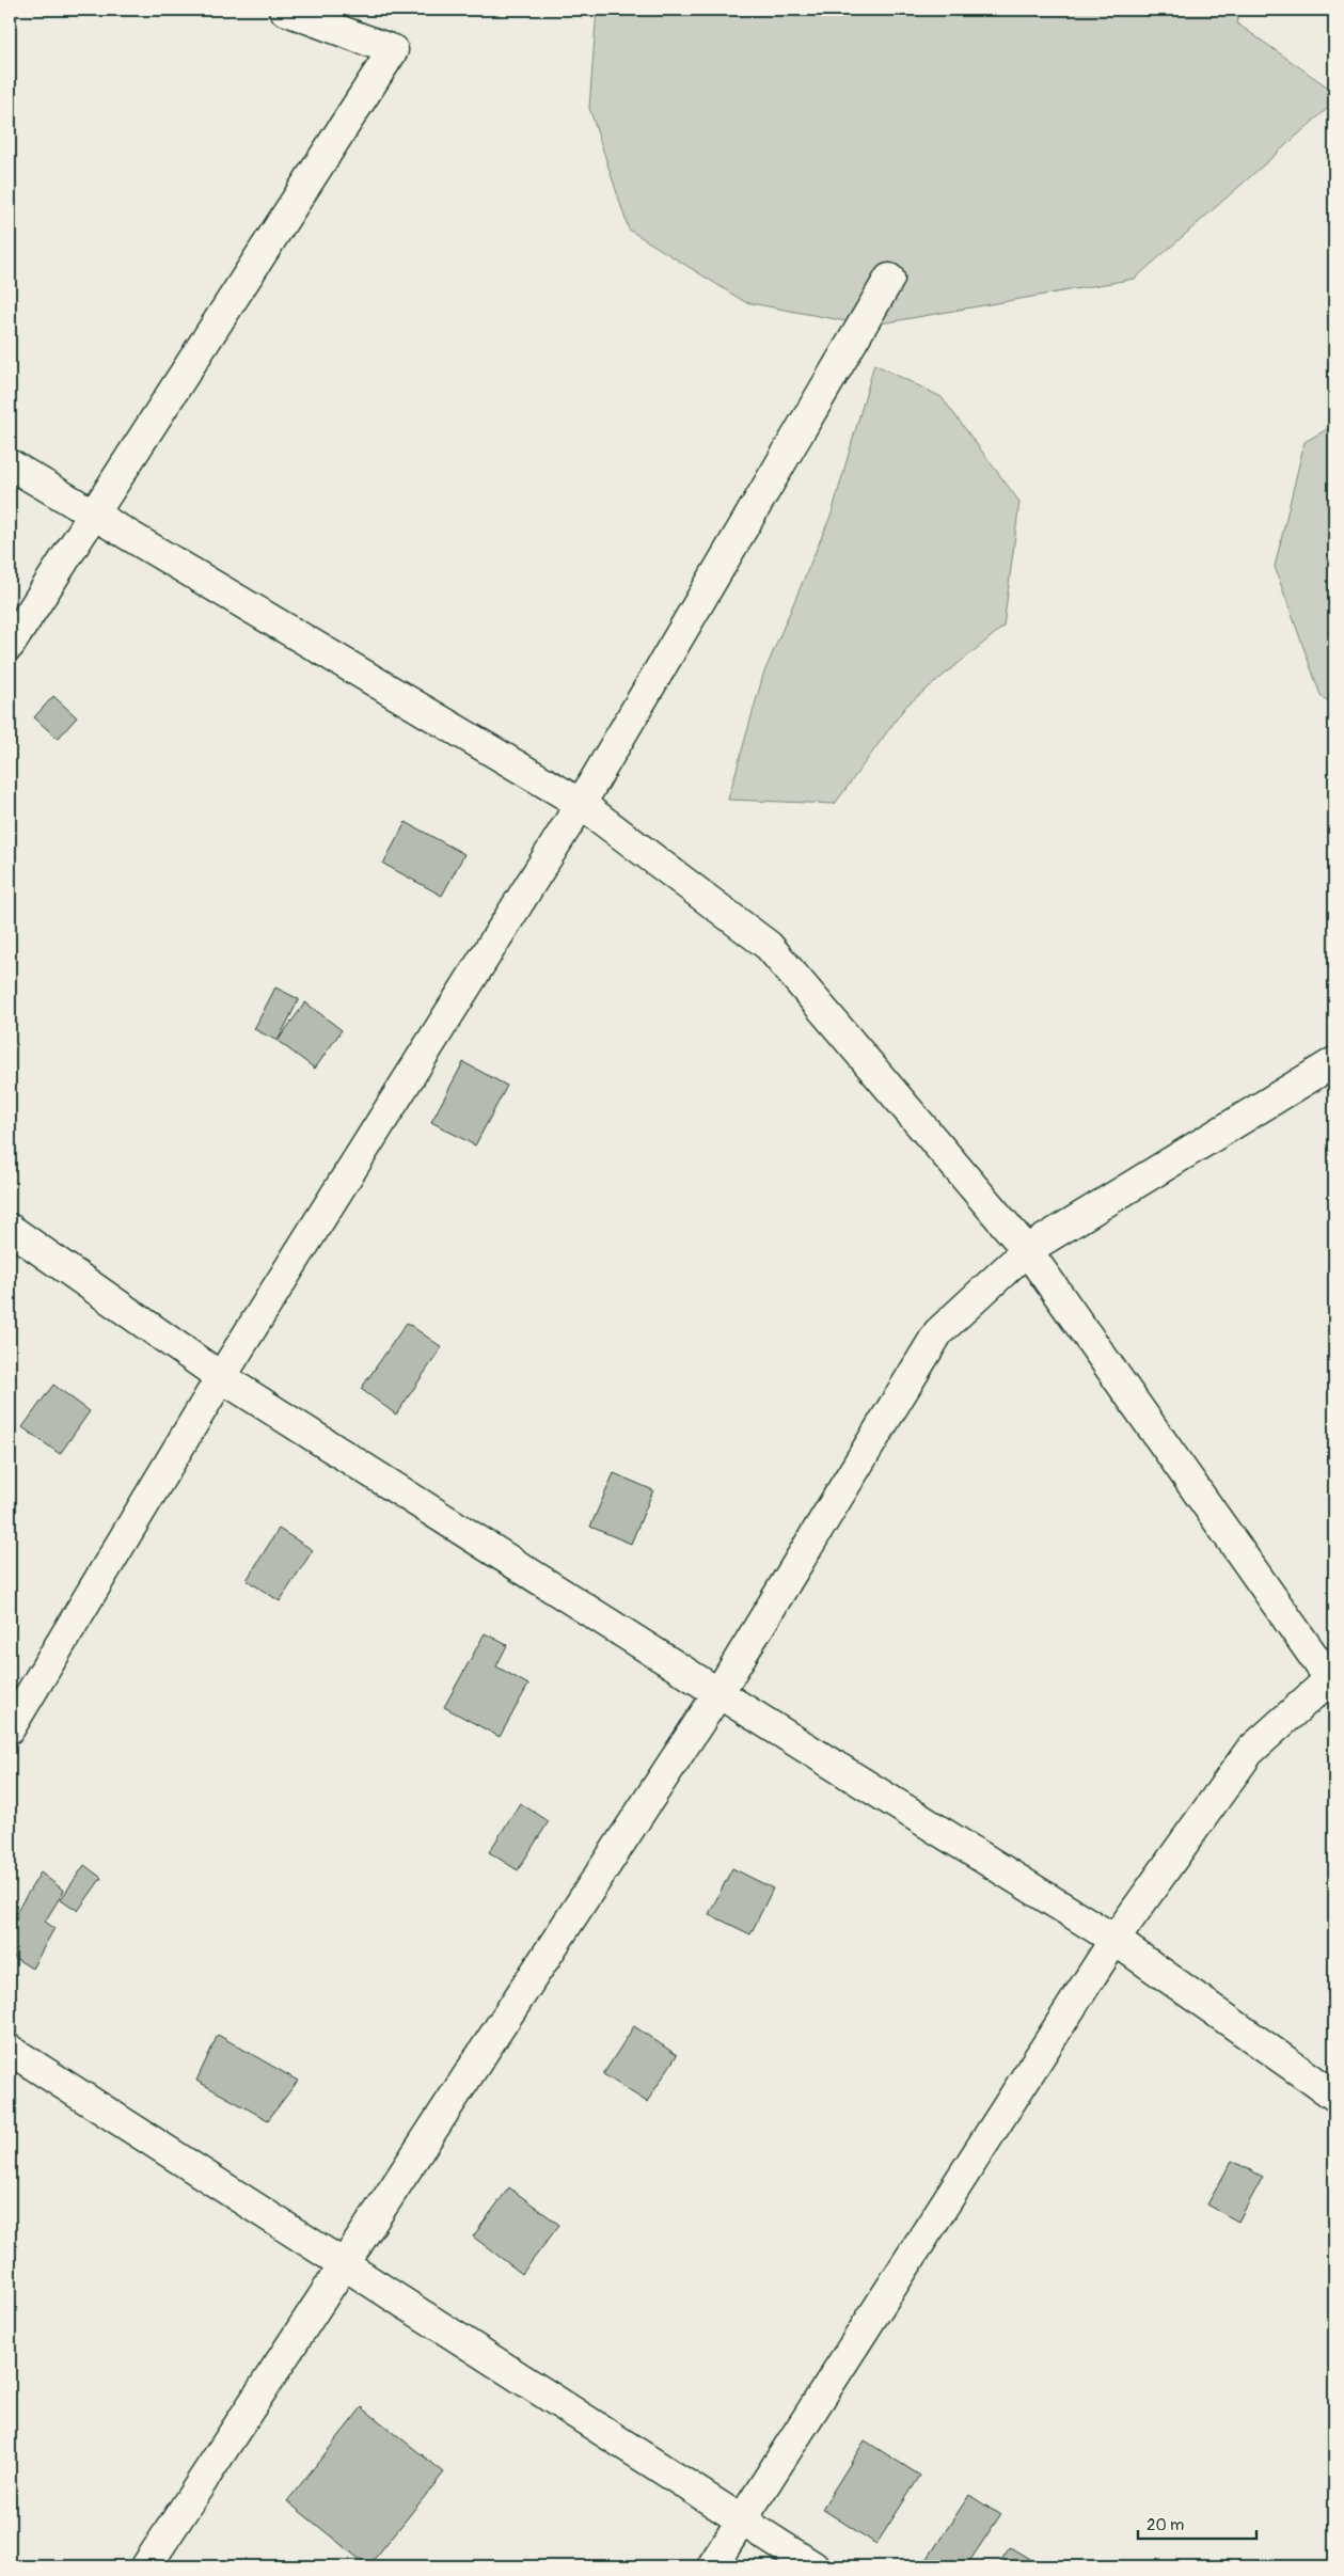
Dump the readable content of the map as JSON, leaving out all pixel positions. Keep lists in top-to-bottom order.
{
  "scale_bar": "20 m"
}
